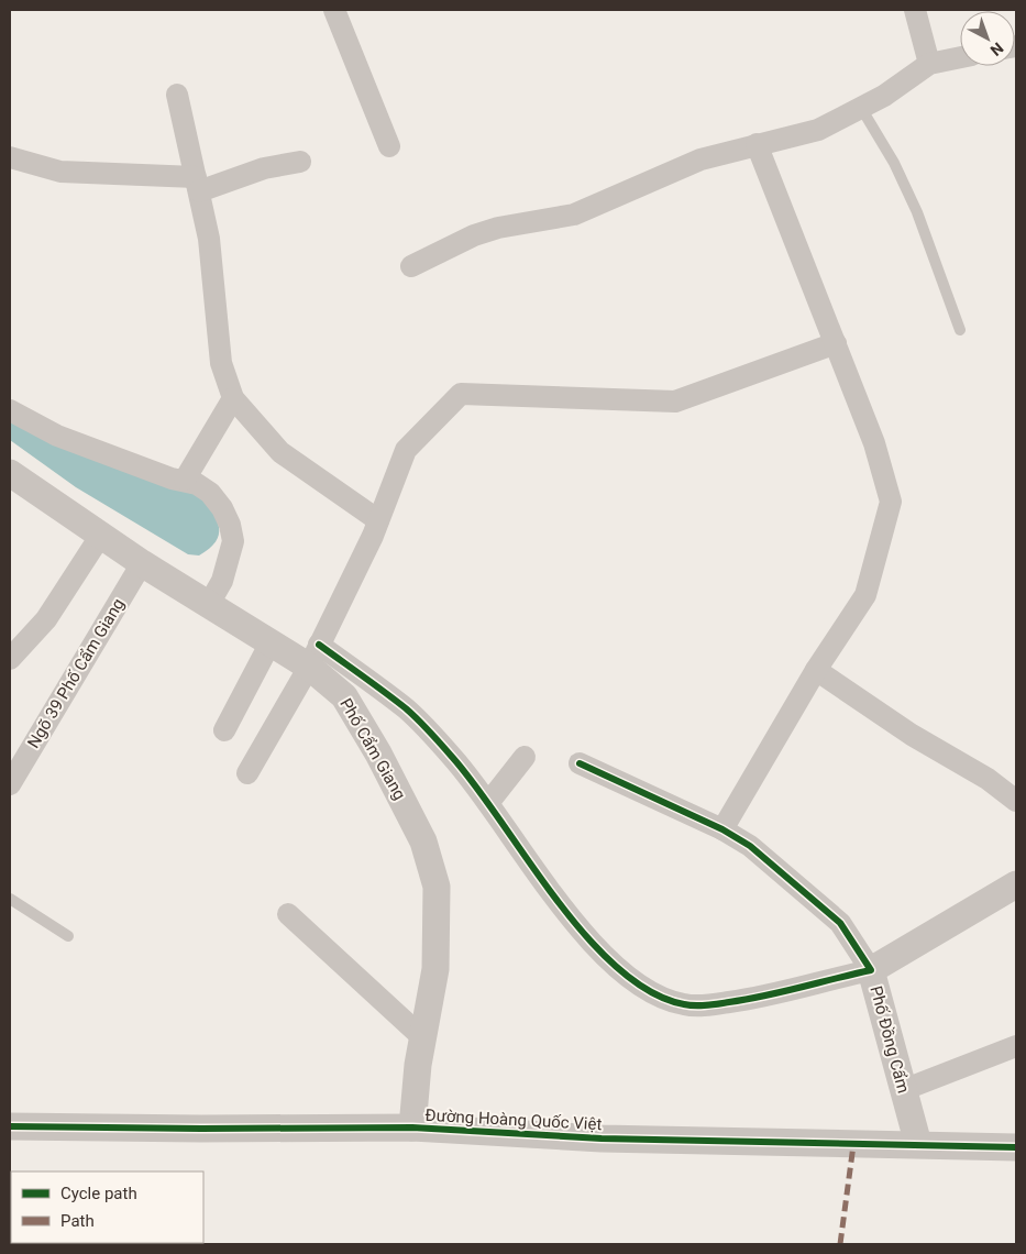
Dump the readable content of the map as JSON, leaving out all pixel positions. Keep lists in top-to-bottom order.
{
  "streets": {
    "street": [
      "Ngõ 39 Phố Cẩm Giang",
      "Phố Cẩm Giang",
      "Phố Đồng Cẩm",
      "Đường Hoàng Quốc Việt"
    ]
  },
  "crossings": [
    ["Ngõ 39 Phố Cẩm Giang", "Phố Cẩm Giang"],
    ["Phố Cẩm Giang", "Đường Hoàng Quốc Việt"],
    ["Phố Đồng Cẩm", "Đường Hoàng Quốc Việt"]
  ],
  "legend": ["Cycle path", "Path"],
  "north": "bottom right"
}
